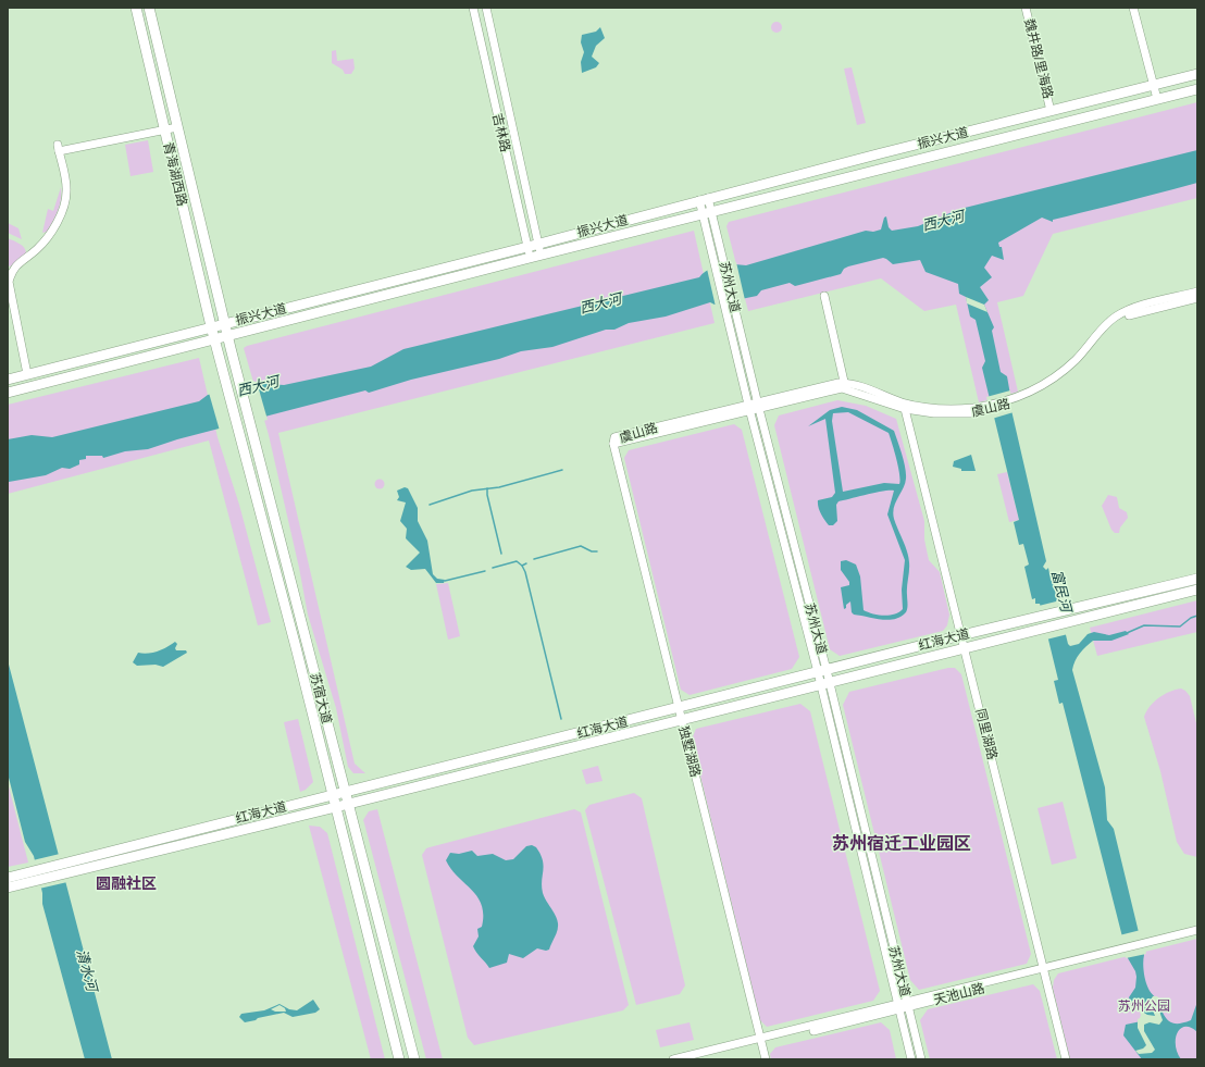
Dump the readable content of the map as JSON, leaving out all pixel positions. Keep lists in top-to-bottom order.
{
  "streets": {
    "main road": [
      "振兴大道",
      "青海湖西路",
      "红海大道",
      "苏宿大道"
    ],
    "street": [
      "魏井路/里海路",
      "吉林路",
      "苏州大道",
      "虞山路",
      "同里湖路",
      "独墅湖路",
      "天池山路"
    ]
  },
  "crossings": [
    ["魏井路/里海路", "振兴大道"],
    ["吉林路", "振兴大道"],
    ["振兴大道", "青海湖西路"],
    ["振兴大道", "苏州大道"],
    ["振兴大道", "苏宿大道"],
    ["青海湖西路", "苏宿大道"],
    ["苏州大道", "虞山路"],
    ["苏州大道", "红海大道"],
    ["苏州大道", "天池山路"],
    ["虞山路", "同里湖路"],
    ["虞山路", "独墅湖路"],
    ["红海大道", "苏宿大道"],
    ["红海大道", "同里湖路"],
    ["红海大道", "独墅湖路"],
    ["同里湖路", "天池山路"],
    ["独墅湖路", "天池山路"]
  ],
  "districts": ["苏州宿迁工业园区", "圆融社区"],
  "water": ["西大河", "富民河", "清水河"],
  "parks": ["苏州公园"]
}
